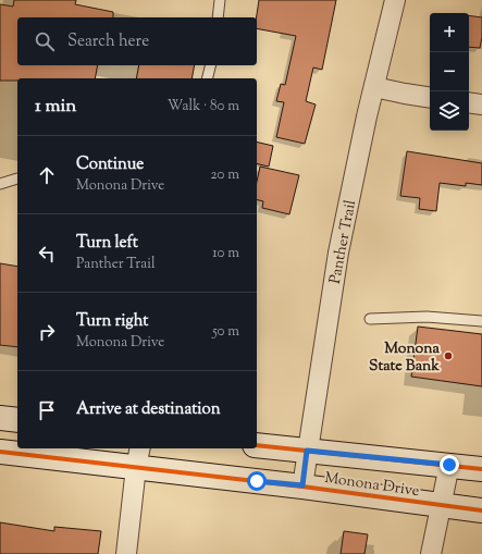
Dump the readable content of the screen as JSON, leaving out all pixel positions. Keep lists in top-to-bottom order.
{
  "streets": {
    "street": ["Panther Trail", "Monona Drive"]
  },
  "crossings": [
    ["Panther Trail", "Monona Drive"]
  ],
  "places": ["Monona State Bank"],
  "page": {
    "map_buttons": ["+", "−"],
    "search": "Search here",
    "heading": ["1 min", "Walk · 80 m"],
    "list": [
      ["Continue", "Monona Drive", "20 m"],
      ["Turn left", "Panther Trail", "10 m"],
      ["Turn right", "Monona Drive", "50 m"],
      "Arrive at destination"
    ]
  }
}
